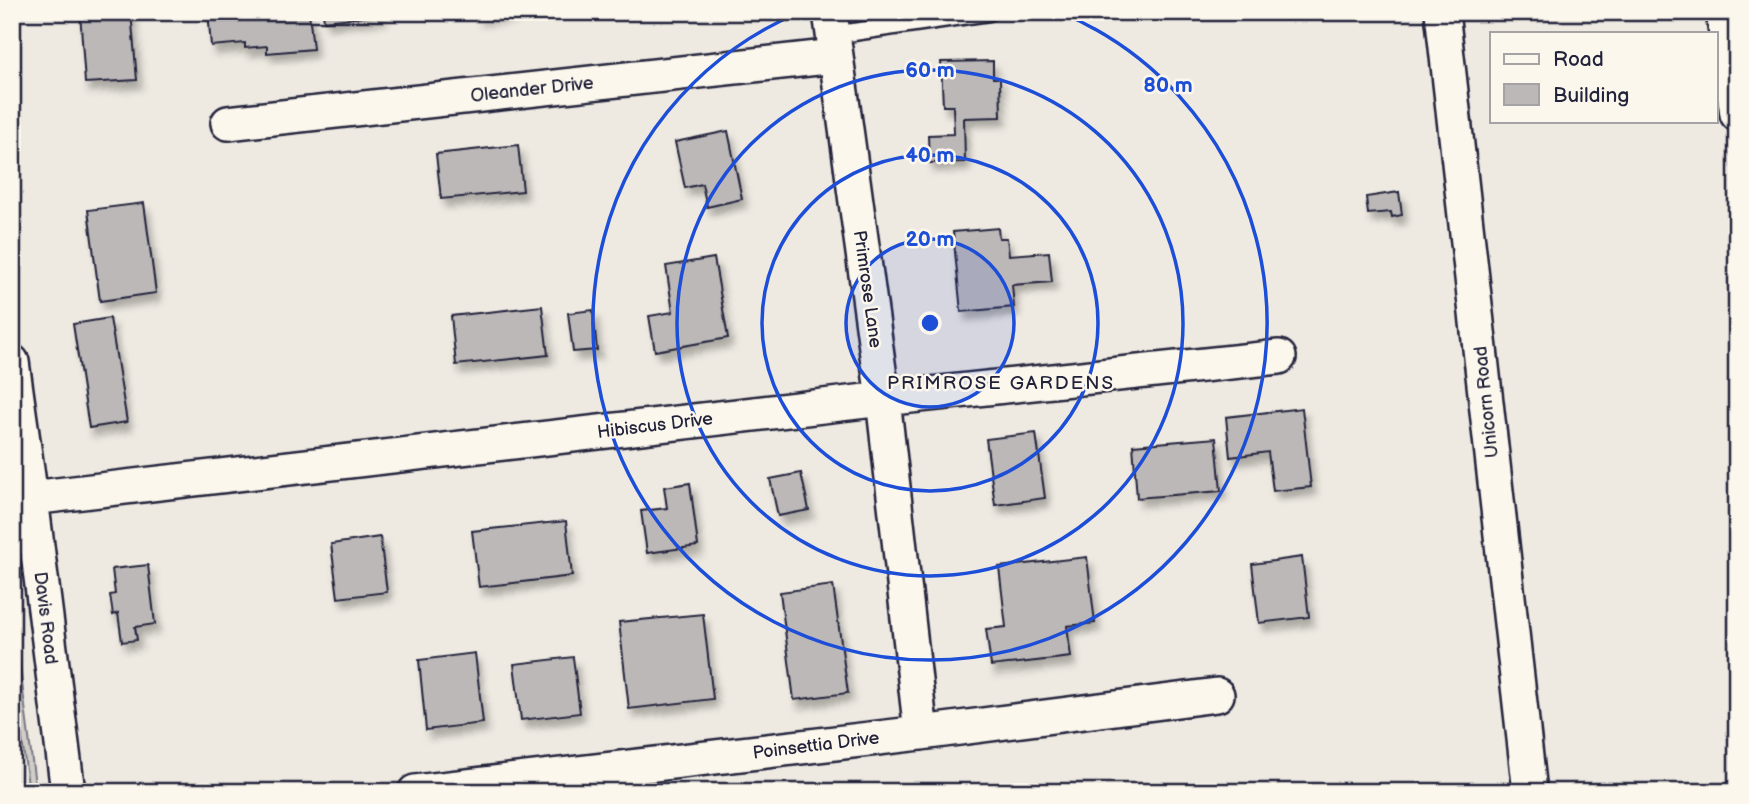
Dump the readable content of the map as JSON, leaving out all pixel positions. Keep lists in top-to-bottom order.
{
  "streets": {
    "street": [
      "Oleander Drive",
      "Primrose Lane",
      "Unicorn Road",
      "Hibiscus Drive",
      "Davis Road",
      "Poinsettia Drive"
    ]
  },
  "crossings": [
    ["Oleander Drive", "Primrose Lane"],
    ["Primrose Lane", "Hibiscus Drive"],
    ["Primrose Lane", "Poinsettia Drive"],
    ["Hibiscus Drive", "Davis Road"]
  ],
  "districts": ["PRIMROSE GARDENS"],
  "legend": ["Road", "Building"],
  "rings": [
    "60 m",
    "80 m",
    "40 m",
    "20 m"
  ]
}
